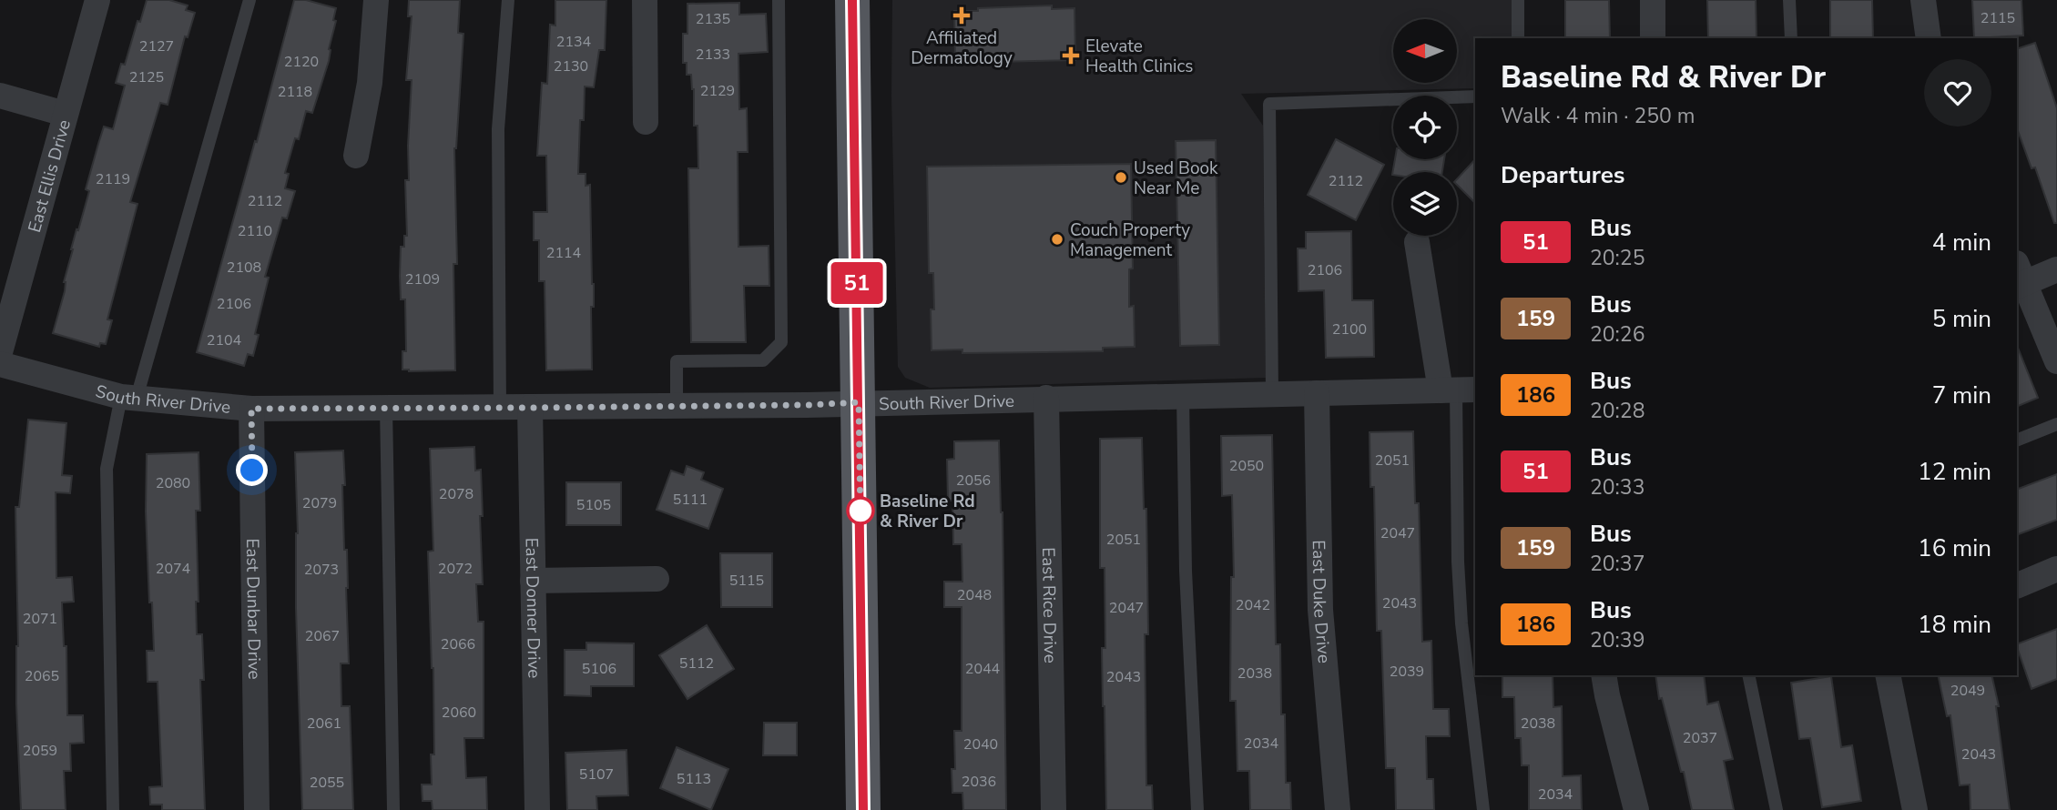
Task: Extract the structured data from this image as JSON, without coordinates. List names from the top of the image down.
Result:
{
  "streets": {
    "street": [
      "East Ellis Drive",
      "South River Drive",
      "East Duke Drive",
      "East Rice Drive",
      "East Dunbar Drive",
      "East Donner Drive"
    ]
  },
  "crossings": [
    ["South River Drive", "East Duke Drive"],
    ["South River Drive", "East Rice Drive"],
    ["South River Drive", "East Dunbar Drive"],
    ["South River Drive", "East Donner Drive"]
  ],
  "places": {
    "health": ["Affiliated Dermatology", "Elevate Health Clinics"],
    "other": ["Used Book Near Me", "Couch Property Management", "Baseline Rd & River Dr"]
  },
  "lines": ["bus line 51"],
  "house_numbers": [
    "2115",
    "2135",
    "2134",
    "2127",
    "2133",
    "2120",
    "2130",
    "2125",
    "2129",
    "2118",
    "2119",
    "2112",
    "2112",
    "2110",
    "2114",
    "2108",
    "2106",
    "2109",
    "2106",
    "2100",
    "2104",
    "2051",
    "2050",
    "2056",
    "2080",
    "2078",
    "5111",
    "2079",
    "5105",
    "2047",
    "2051",
    "2074",
    "2072",
    "2073",
    "5115",
    "2048",
    "2043",
    "2042",
    "2047",
    "2071",
    "2067",
    "2066",
    "5112",
    "5106",
    "2044",
    "2039",
    "2038",
    "2065",
    "2043",
    "2049",
    "2060",
    "2061",
    "2038",
    "2037",
    "2034",
    "2040",
    "2059",
    "2043",
    "5107",
    "5113",
    "2036",
    "2055",
    "2034"
  ],
  "north": "left",
  "page": {
    "on_map": "51",
    "heading": [
      ["Baseline Rd & River Dr", "Walk · 4 min · 250 m"],
      "Departures"
    ],
    "list": [
      {
        "mark": "51",
        "name": "Bus",
        "note": "20:25",
        "value": "4 min"
      },
      {
        "mark": "159",
        "name": "Bus",
        "note": "20:26",
        "value": "5 min"
      },
      {
        "mark": "186",
        "name": "Bus",
        "note": "20:28",
        "value": "7 min"
      },
      {
        "mark": "51",
        "name": "Bus",
        "note": "20:33",
        "value": "12 min"
      },
      {
        "mark": "159",
        "name": "Bus",
        "note": "20:37",
        "value": "16 min"
      },
      {
        "mark": "186",
        "name": "Bus",
        "note": "20:39",
        "value": "18 min"
      }
    ]
  }
}
